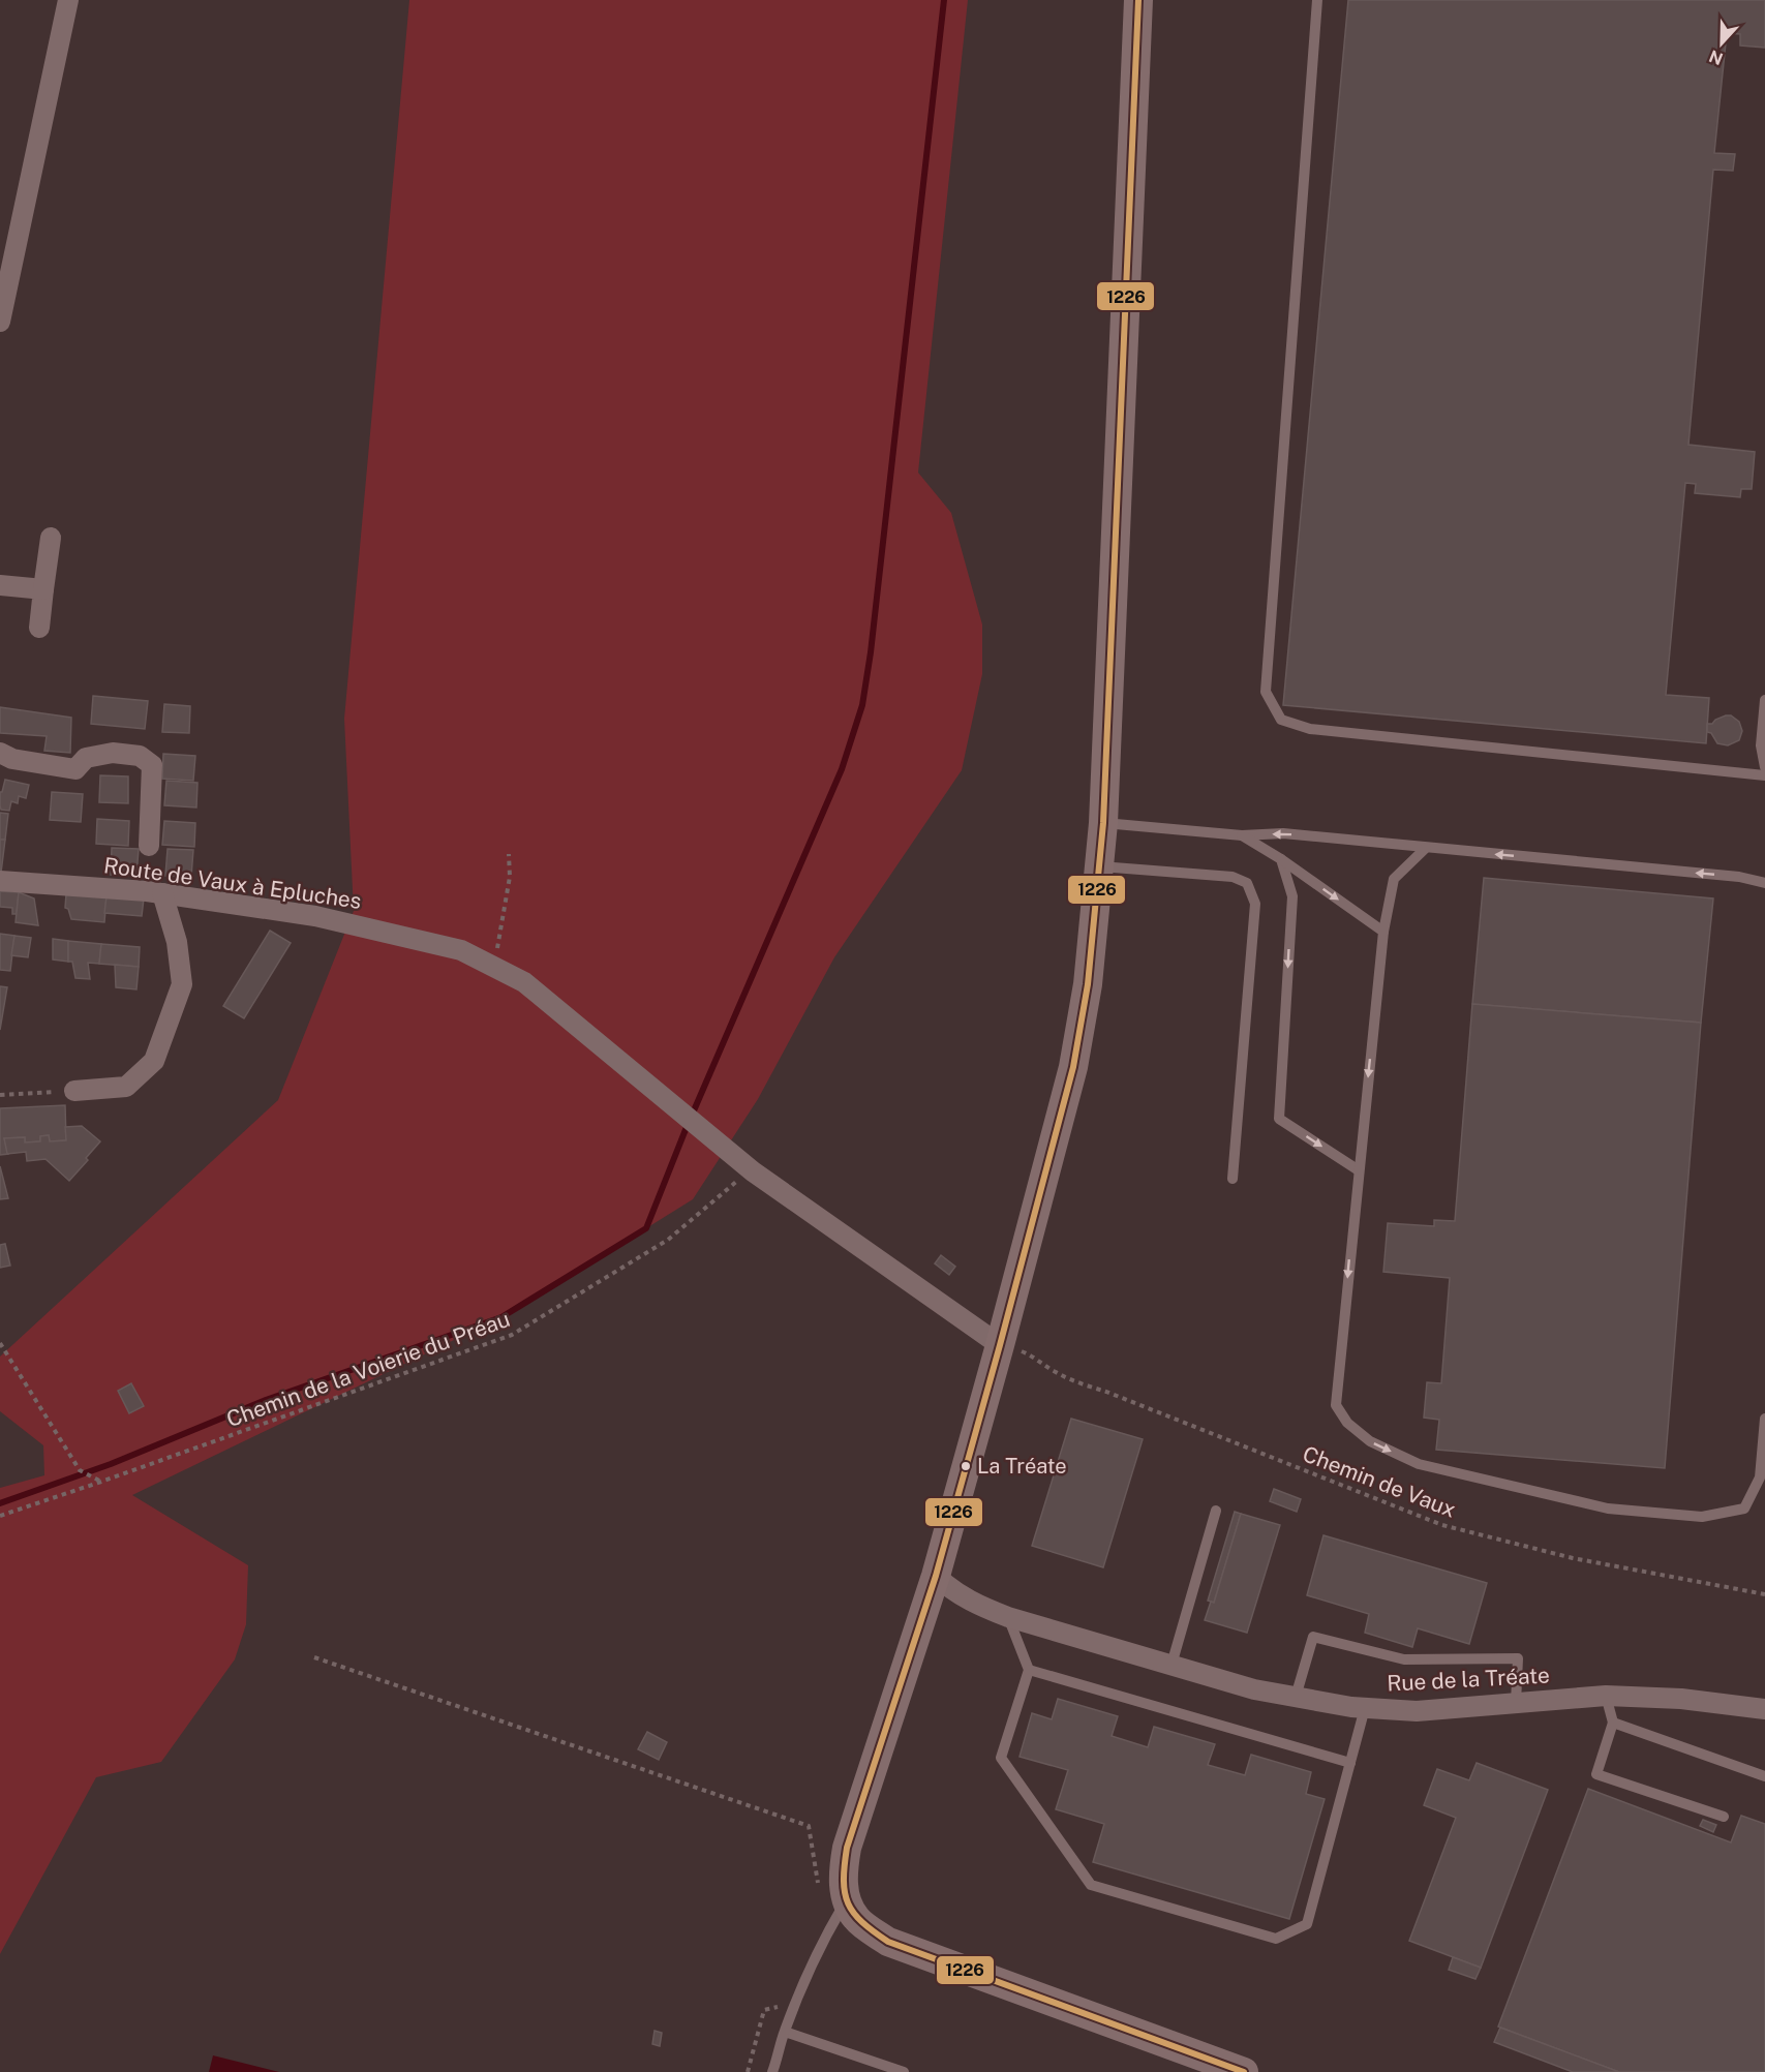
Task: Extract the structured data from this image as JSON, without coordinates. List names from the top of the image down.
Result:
{
  "streets": {
    "street": ["Route de Vaux à Epluches", "Rue de la Tréate"],
    "path": ["Chemin de la Voierie du Préau", "Chemin de Vaux"]
  },
  "crossings": [
    ["Route de Vaux à Epluches", "Chemin de la Voierie du Préau"],
    ["Route de Vaux à Epluches", "Chemin de Vaux"]
  ],
  "places": ["La Tréate"],
  "lines": ["transit line 1226"],
  "north": "bottom"
}
